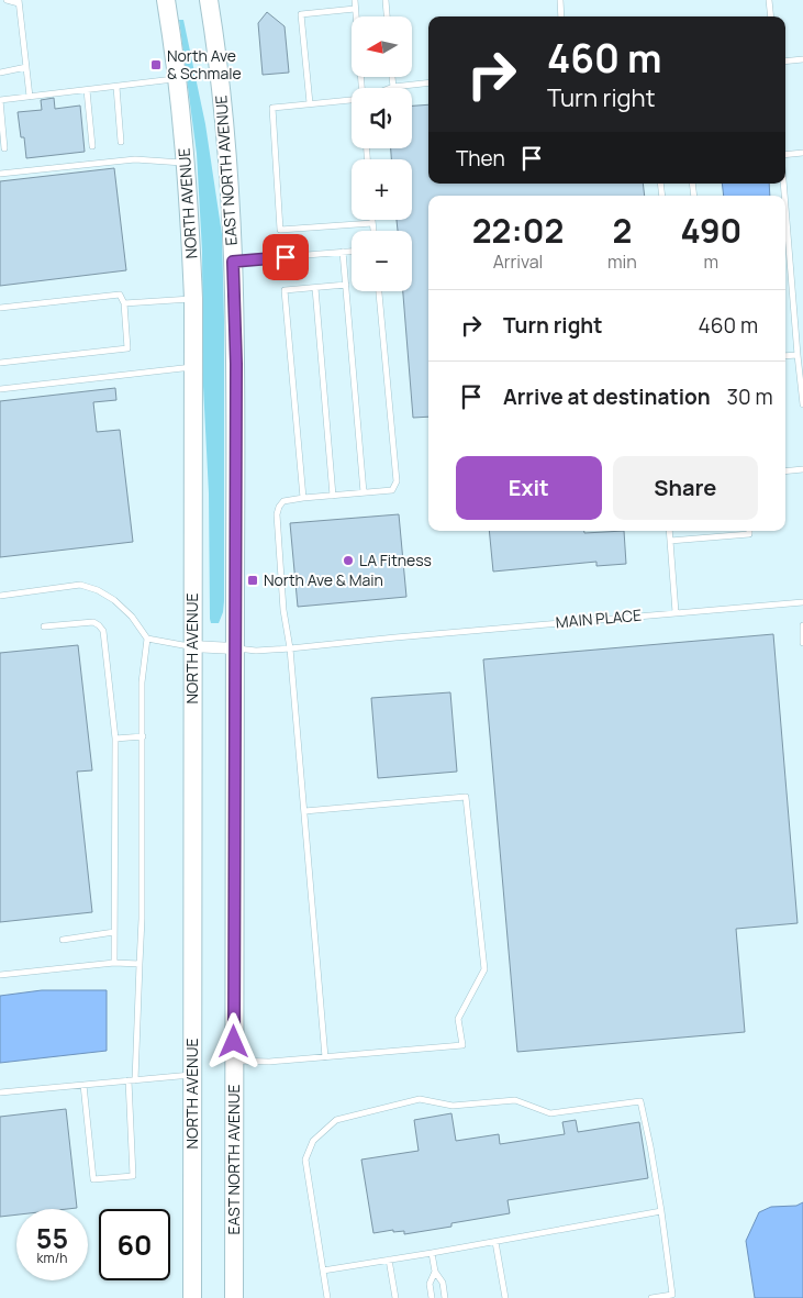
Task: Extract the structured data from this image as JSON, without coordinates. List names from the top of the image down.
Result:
{
  "streets": {
    "main road": ["EAST NORTH AVENUE", "NORTH AVENUE"],
    "lane": ["MAIN PLACE"]
  },
  "crossings": [
    ["EAST NORTH AVENUE", "MAIN PLACE"]
  ],
  "places": {
    "transit": ["North Ave & Schmale", "North Ave & Main"],
    "other": ["LA Fitness"]
  },
  "north": "left",
  "page": {
    "map_buttons": ["+", "−"],
    "turn": ["460 m", "Turn right"],
    "then": "Then",
    "eta": [
      "22:02",
      "Arrival",
      "2",
      "min",
      "490",
      "m"
    ],
    "list": [
      {
        "name": "Turn right",
        "value": "460 m"
      },
      {
        "name": "Arrive at destination",
        "value": "30 m"
      }
    ],
    "buttons": ["Exit", "Share"],
    "speed": "55 km/h",
    "limit": "60"
  }
}
